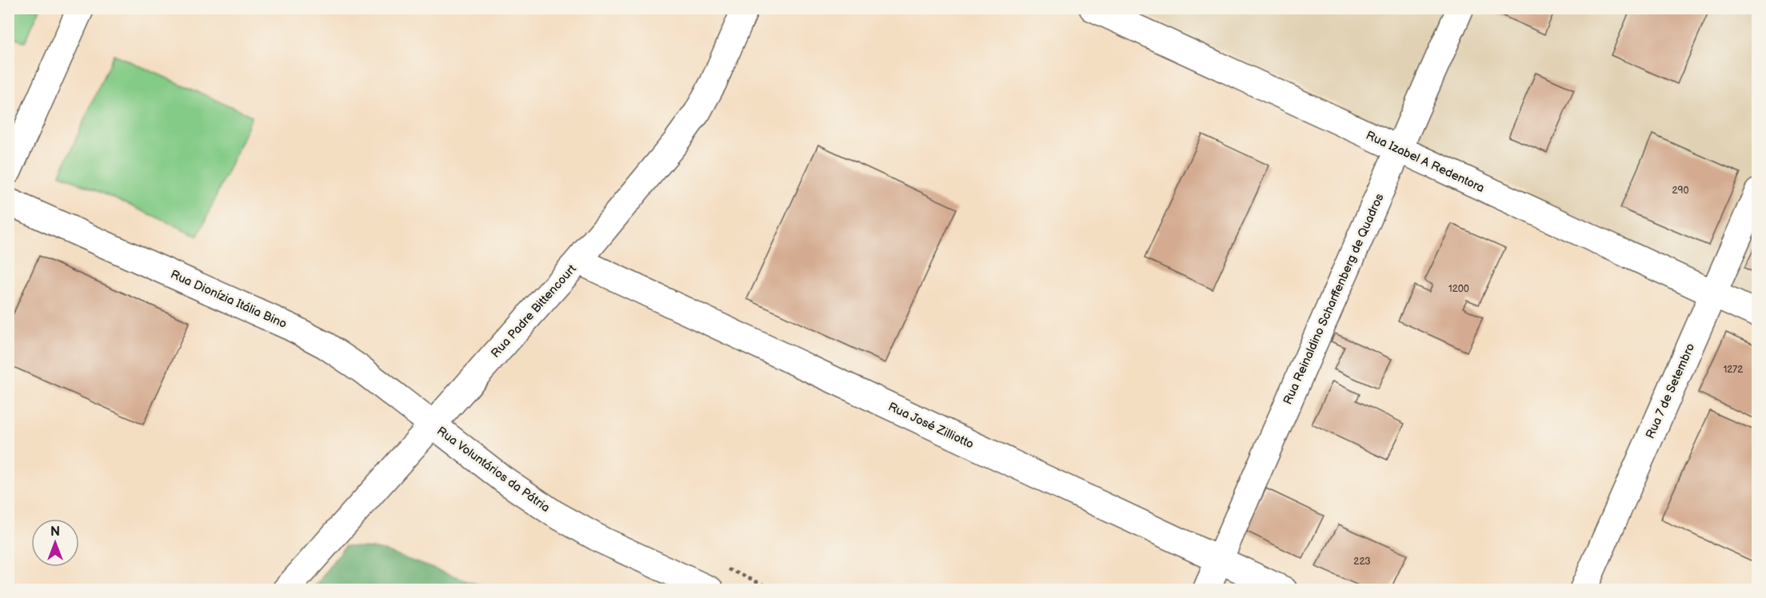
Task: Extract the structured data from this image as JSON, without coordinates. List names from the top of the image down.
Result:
{
  "streets": {
    "main road": [
      "Rua Izabel A Redentora",
      "Rua Dionízia Itália Bino",
      "Rua Reinaldino Scharffenberg de Quadros",
      "Rua Padre Bittencourt",
      "Rua 7 de Setembro",
      "Rua José Zilliotto",
      "Rua Voluntários da Pátria"
    ]
  },
  "crossings": [
    ["Rua Izabel A Redentora", "Rua Reinaldino Scharffenberg de Quadros"],
    ["Rua Izabel A Redentora", "Rua 7 de Setembro"],
    ["Rua Dionízia Itália Bino", "Rua Padre Bittencourt"],
    ["Rua Dionízia Itália Bino", "Rua Voluntários da Pátria"],
    ["Rua Reinaldino Scharffenberg de Quadros", "Rua José Zilliotto"],
    ["Rua Padre Bittencourt", "Rua José Zilliotto"],
    ["Rua Padre Bittencourt", "Rua Voluntários da Pátria"]
  ],
  "house_numbers": [
    "290",
    "1200",
    "1272",
    "223"
  ],
  "north": "top"
}
